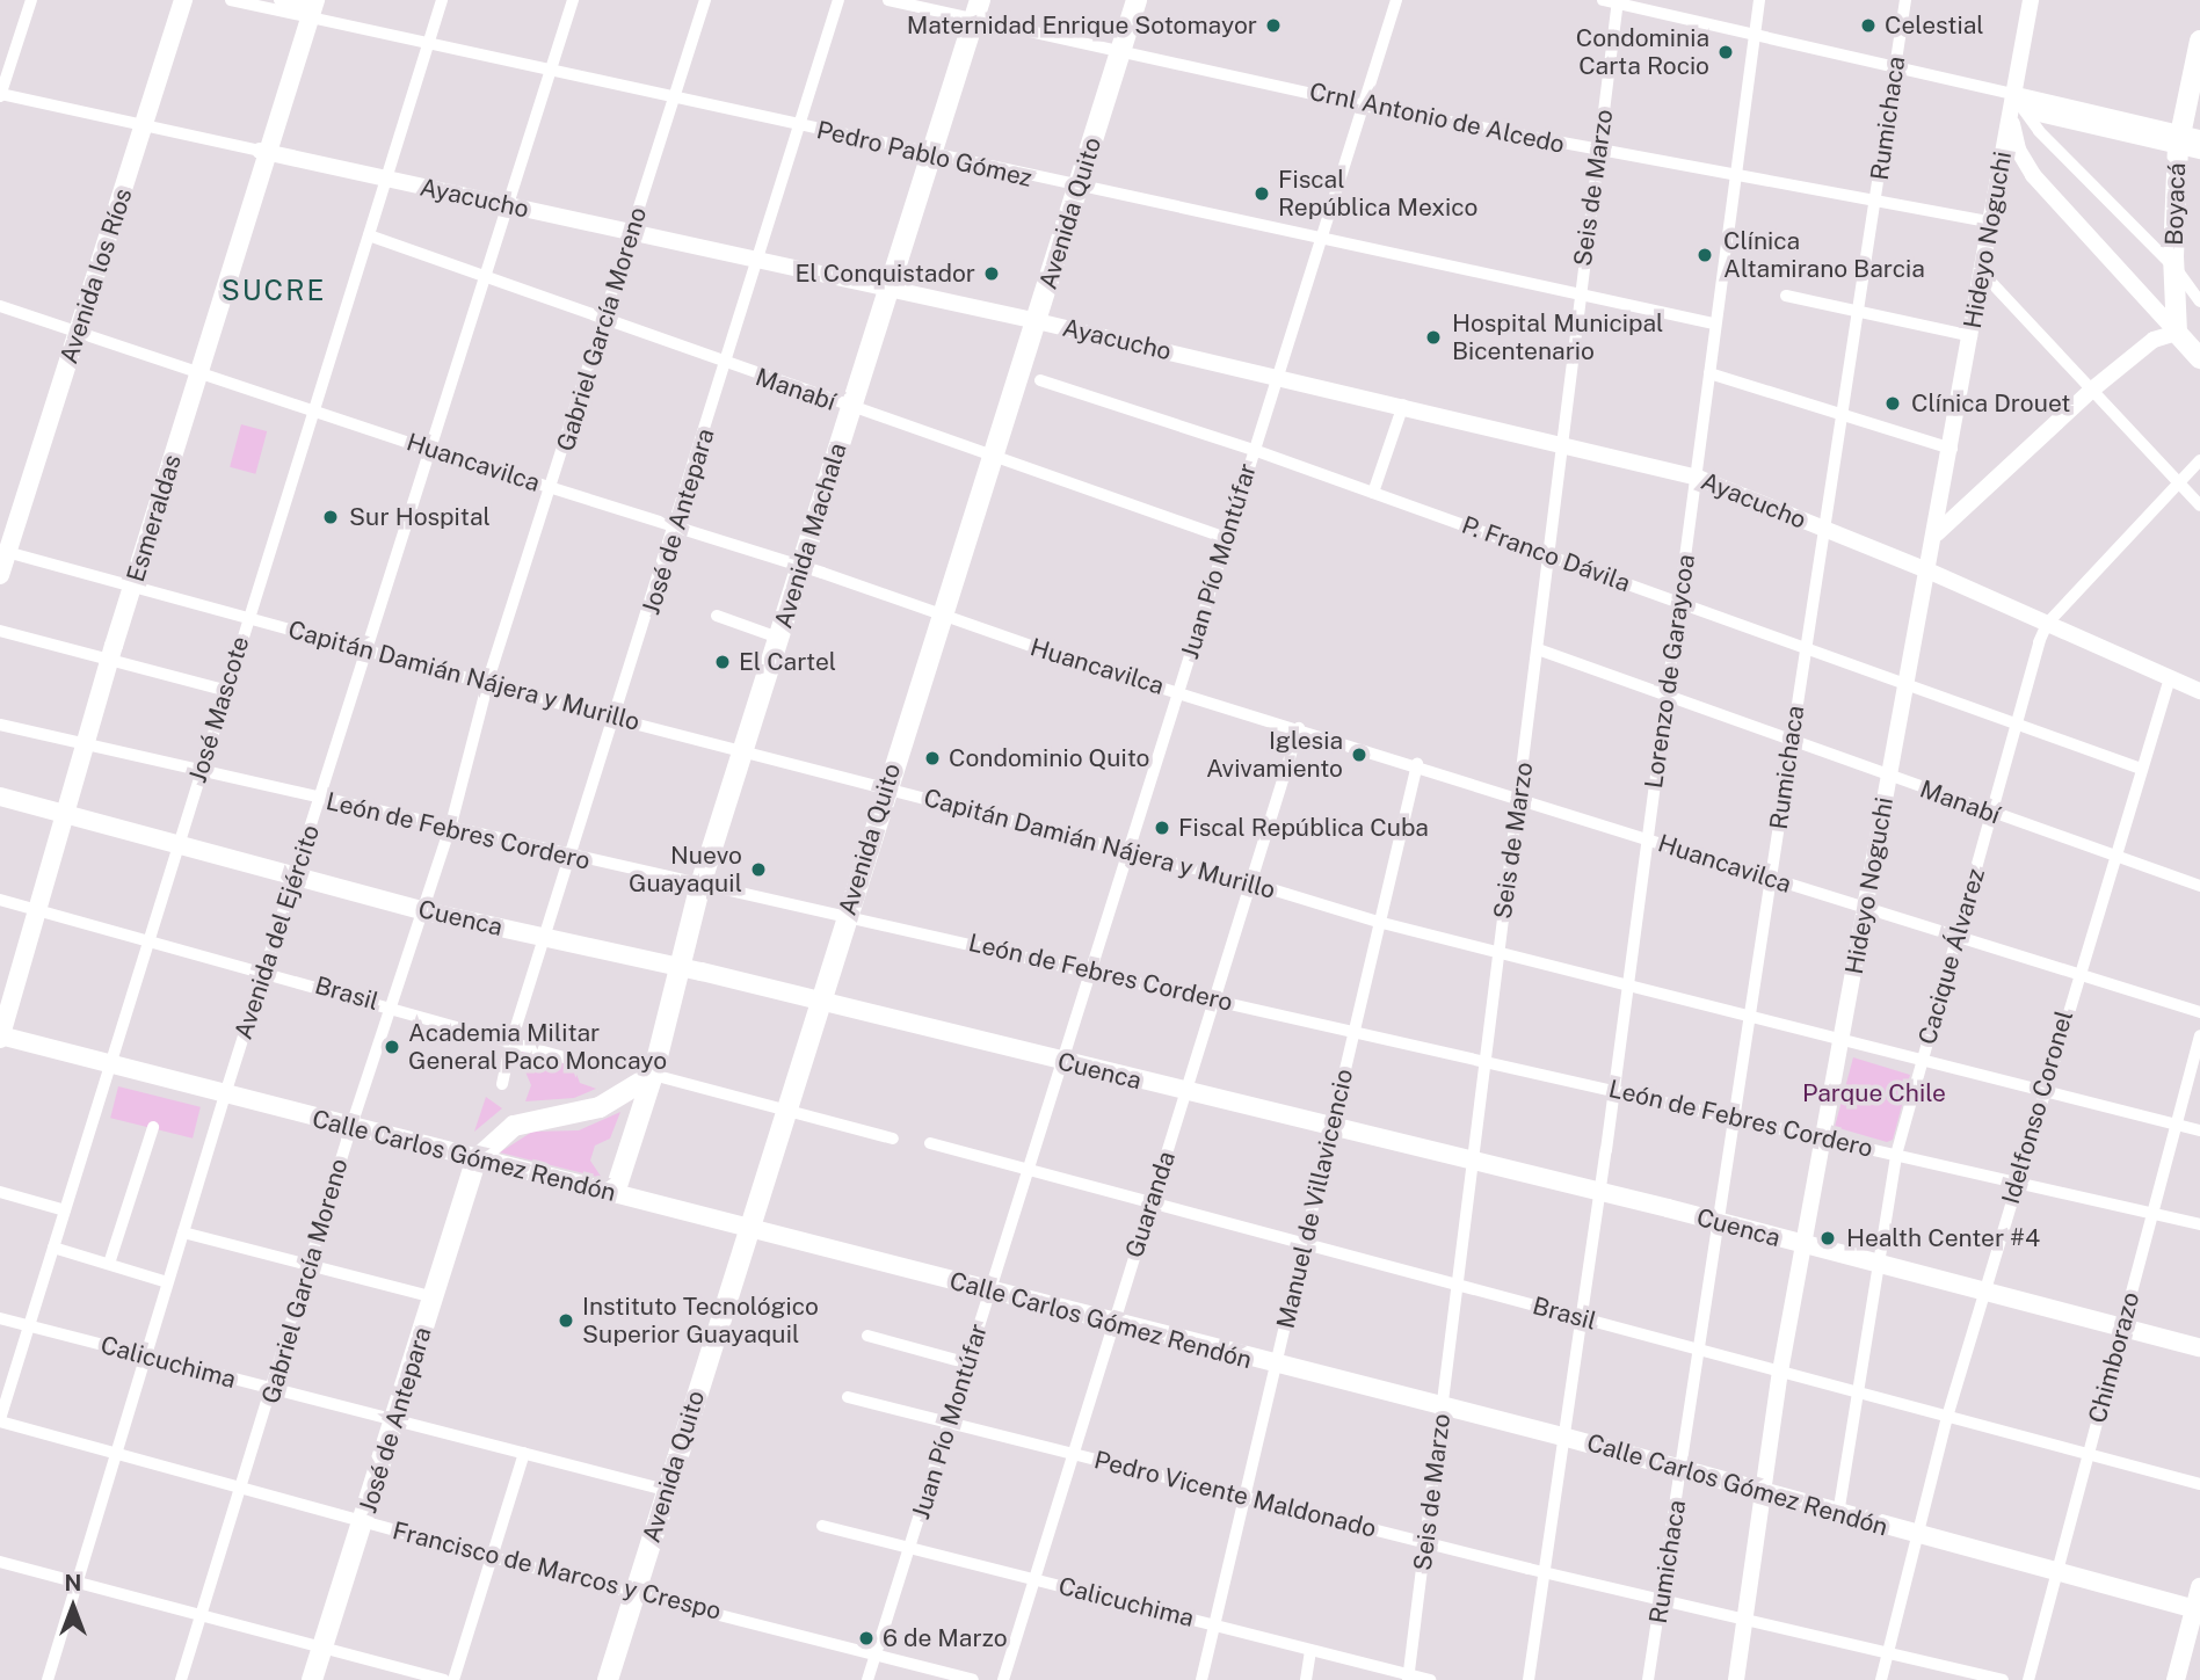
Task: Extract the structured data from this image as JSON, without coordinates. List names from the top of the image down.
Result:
{
  "streets": {
    "main road": [
      "Boyacá",
      "Avenida Quito",
      "Avenida los Ríos",
      "Esmeraldas",
      "José de Antepara",
      "Avenida Machala",
      "Cuenca",
      "Calle Carlos Gómez Rendón"
    ],
    "street": [
      "Crnl Antonio de Alcedo",
      "Rumichaca",
      "Pedro Pablo Gómez",
      "Seis de Marzo",
      "Ayacucho",
      "Hideyo Noguchi",
      "Gabriel García Moreno",
      "Manabí",
      "Huancavilca",
      "P. Franco Dávila",
      "Juan Pío Montúfar",
      "Lorenzo de Garaycoa",
      "Capitán Damián Nájera y Murillo",
      "José Mascote",
      "León de Febres Cordero",
      "Avenida del Ejército",
      "Cacique Álvarez",
      "Brasil",
      "Idelfonso Coronel",
      "Manuel de Villavicencio",
      "Guaranda",
      "Chimborazo",
      "Calicuchima",
      "Pedro Vicente Maldonado",
      "Francisco de Marcos y Crespo"
    ]
  },
  "crossings": [
    ["Crnl Antonio de Alcedo", "Rumichaca"],
    ["Crnl Antonio de Alcedo", "Seis de Marzo"],
    ["Crnl Antonio de Alcedo", "Avenida Quito"],
    ["Crnl Antonio de Alcedo", "Hideyo Noguchi"],
    ["Crnl Antonio de Alcedo", "Avenida Machala"],
    ["Crnl Antonio de Alcedo", "Juan Pío Montúfar"],
    ["Crnl Antonio de Alcedo", "Lorenzo de Garaycoa"],
    ["Rumichaca", "Ayacucho"],
    ["Rumichaca", "Manabí"],
    ["Rumichaca", "Huancavilca"],
    ["Rumichaca", "P. Franco Dávila"],
    ["Rumichaca", "Capitán Damián Nájera y Murillo"],
    ["Rumichaca", "León de Febres Cordero"],
    ["Rumichaca", "Cuenca"],
    ["Rumichaca", "Brasil"],
    ["Rumichaca", "Calle Carlos Gómez Rendón"],
    ["Rumichaca", "Pedro Vicente Maldonado"],
    ["Pedro Pablo Gómez", "Seis de Marzo"],
    ["Pedro Pablo Gómez", "Avenida Quito"],
    ["Pedro Pablo Gómez", "Gabriel García Moreno"],
    ["Pedro Pablo Gómez", "Esmeraldas"],
    ["Pedro Pablo Gómez", "José de Antepara"],
    ["Pedro Pablo Gómez", "Avenida Machala"],
    ["Pedro Pablo Gómez", "Juan Pío Montúfar"],
    ["Pedro Pablo Gómez", "Lorenzo de Garaycoa"],
    ["Pedro Pablo Gómez", "José Mascote"],
    ["Pedro Pablo Gómez", "Avenida del Ejército"],
    ["Seis de Marzo", "Ayacucho"],
    ["Seis de Marzo", "Manabí"],
    ["Seis de Marzo", "Huancavilca"],
    ["Seis de Marzo", "P. Franco Dávila"],
    ["Seis de Marzo", "Capitán Damián Nájera y Murillo"],
    ["Seis de Marzo", "León de Febres Cordero"],
    ["Seis de Marzo", "Cuenca"],
    ["Seis de Marzo", "Brasil"],
    ["Seis de Marzo", "Calle Carlos Gómez Rendón"],
    ["Seis de Marzo", "Calicuchima"],
    ["Seis de Marzo", "Pedro Vicente Maldonado"],
    ["Ayacucho", "Avenida Quito"],
    ["Ayacucho", "Hideyo Noguchi"],
    ["Ayacucho", "Avenida los Ríos"],
    ["Ayacucho", "Gabriel García Moreno"],
    ["Ayacucho", "Esmeraldas"],
    ["Ayacucho", "José de Antepara"],
    ["Ayacucho", "Avenida Machala"],
    ["Ayacucho", "Juan Pío Montúfar"],
    ["Ayacucho", "Lorenzo de Garaycoa"],
    ["Ayacucho", "José Mascote"],
    ["Ayacucho", "Avenida del Ejército"],
    ["Ayacucho", "Cacique Álvarez"],
    ["Ayacucho", "Idelfonso Coronel"],
    ["Avenida Quito", "Manabí"],
    ["Avenida Quito", "Huancavilca"],
    ["Avenida Quito", "Capitán Damián Nájera y Murillo"],
    ["Avenida Quito", "León de Febres Cordero"],
    ["Avenida Quito", "Cuenca"],
    ["Avenida Quito", "Calle Carlos Gómez Rendón"],
    ["Avenida Quito", "Calicuchima"],
    ["Avenida Quito", "Francisco de Marcos y Crespo"],
    ["Hideyo Noguchi", "Manabí"],
    ["Hideyo Noguchi", "Huancavilca"],
    ["Hideyo Noguchi", "P. Franco Dávila"],
    ["Hideyo Noguchi", "Capitán Damián Nájera y Murillo"],
    ["Hideyo Noguchi", "León de Febres Cordero"],
    ["Hideyo Noguchi", "Cuenca"],
    ["Hideyo Noguchi", "Brasil"],
    ["Hideyo Noguchi", "Calle Carlos Gómez Rendón"],
    ["Hideyo Noguchi", "Pedro Vicente Maldonado"],
    ["Avenida los Ríos", "Huancavilca"],
    ["Avenida los Ríos", "Capitán Damián Nájera y Murillo"],
    ["Gabriel García Moreno", "Manabí"],
    ["Gabriel García Moreno", "Huancavilca"],
    ["Gabriel García Moreno", "Capitán Damián Nájera y Murillo"],
    ["Gabriel García Moreno", "León de Febres Cordero"],
    ["Gabriel García Moreno", "Cuenca"],
    ["Gabriel García Moreno", "Brasil"],
    ["Gabriel García Moreno", "Calle Carlos Gómez Rendón"],
    ["Gabriel García Moreno", "Calicuchima"],
    ["Gabriel García Moreno", "Francisco de Marcos y Crespo"],
    ["Manabí", "José de Antepara"],
    ["Manabí", "Avenida Machala"],
    ["Manabí", "Juan Pío Montúfar"],
    ["Manabí", "Lorenzo de Garaycoa"],
    ["Manabí", "José Mascote"],
    ["Manabí", "Avenida del Ejército"],
    ["Manabí", "Cacique Álvarez"],
    ["Manabí", "Idelfonso Coronel"],
    ["Huancavilca", "Esmeraldas"],
    ["Huancavilca", "José de Antepara"],
    ["Huancavilca", "Avenida Machala"],
    ["Huancavilca", "Juan Pío Montúfar"],
    ["Huancavilca", "Lorenzo de Garaycoa"],
    ["Huancavilca", "José Mascote"],
    ["Huancavilca", "Avenida del Ejército"],
    ["Huancavilca", "Cacique Álvarez"],
    ["Huancavilca", "Idelfonso Coronel"],
    ["Huancavilca", "Manuel de Villavicencio"],
    ["Huancavilca", "Guaranda"],
    ["Esmeraldas", "Capitán Damián Nájera y Murillo"],
    ["Esmeraldas", "León de Febres Cordero"],
    ["Esmeraldas", "Cuenca"],
    ["Esmeraldas", "Brasil"],
    ["Esmeraldas", "Calle Carlos Gómez Rendón"],
    ["José de Antepara", "Capitán Damián Nájera y Murillo"],
    ["José de Antepara", "León de Febres Cordero"],
    ["José de Antepara", "Cuenca"],
    ["José de Antepara", "Brasil"],
    ["José de Antepara", "Calle Carlos Gómez Rendón"],
    ["José de Antepara", "Calicuchima"],
    ["José de Antepara", "Francisco de Marcos y Crespo"],
    ["Avenida Machala", "Capitán Damián Nájera y Murillo"],
    ["Avenida Machala", "León de Febres Cordero"],
    ["Avenida Machala", "Cuenca"],
    ["Avenida Machala", "Calle Carlos Gómez Rendón"],
    ["P. Franco Dávila", "Juan Pío Montúfar"],
    ["P. Franco Dávila", "Lorenzo de Garaycoa"],
    ["P. Franco Dávila", "Cacique Álvarez"],
    ["P. Franco Dávila", "Idelfonso Coronel"],
    ["Juan Pío Montúfar", "Capitán Damián Nájera y Murillo"],
    ["Juan Pío Montúfar", "León de Febres Cordero"],
    ["Juan Pío Montúfar", "Cuenca"],
    ["Juan Pío Montúfar", "Brasil"],
    ["Juan Pío Montúfar", "Calle Carlos Gómez Rendón"],
    ["Juan Pío Montúfar", "Calicuchima"],
    ["Juan Pío Montúfar", "Pedro Vicente Maldonado"],
    ["Juan Pío Montúfar", "Francisco de Marcos y Crespo"],
    ["Lorenzo de Garaycoa", "Capitán Damián Nájera y Murillo"],
    ["Lorenzo de Garaycoa", "León de Febres Cordero"],
    ["Lorenzo de Garaycoa", "Cuenca"],
    ["Lorenzo de Garaycoa", "Brasil"],
    ["Lorenzo de Garaycoa", "Calle Carlos Gómez Rendón"],
    ["Lorenzo de Garaycoa", "Pedro Vicente Maldonado"],
    ["Capitán Damián Nájera y Murillo", "José Mascote"],
    ["Capitán Damián Nájera y Murillo", "Avenida del Ejército"],
    ["Capitán Damián Nájera y Murillo", "Cacique Álvarez"],
    ["Capitán Damián Nájera y Murillo", "Idelfonso Coronel"],
    ["Capitán Damián Nájera y Murillo", "Manuel de Villavicencio"],
    ["Capitán Damián Nájera y Murillo", "Guaranda"],
    ["Capitán Damián Nájera y Murillo", "Chimborazo"],
    ["José Mascote", "León de Febres Cordero"],
    ["José Mascote", "Cuenca"],
    ["José Mascote", "Brasil"],
    ["José Mascote", "Calle Carlos Gómez Rendón"],
    ["José Mascote", "Calicuchima"],
    ["José Mascote", "Francisco de Marcos y Crespo"],
    ["León de Febres Cordero", "Avenida del Ejército"],
    ["León de Febres Cordero", "Cacique Álvarez"],
    ["León de Febres Cordero", "Idelfonso Coronel"],
    ["León de Febres Cordero", "Manuel de Villavicencio"],
    ["León de Febres Cordero", "Guaranda"],
    ["León de Febres Cordero", "Chimborazo"],
    ["Cuenca", "Avenida del Ejército"],
    ["Cuenca", "Cacique Álvarez"],
    ["Cuenca", "Idelfonso Coronel"],
    ["Cuenca", "Manuel de Villavicencio"],
    ["Cuenca", "Guaranda"],
    ["Cuenca", "Chimborazo"],
    ["Avenida del Ejército", "Brasil"],
    ["Avenida del Ejército", "Calle Carlos Gómez Rendón"],
    ["Avenida del Ejército", "Calicuchima"],
    ["Avenida del Ejército", "Francisco de Marcos y Crespo"],
    ["Cacique Álvarez", "Brasil"],
    ["Cacique Álvarez", "Calle Carlos Gómez Rendón"],
    ["Brasil", "Idelfonso Coronel"],
    ["Brasil", "Manuel de Villavicencio"],
    ["Brasil", "Guaranda"],
    ["Brasil", "Chimborazo"],
    ["Idelfonso Coronel", "Calle Carlos Gómez Rendón"],
    ["Idelfonso Coronel", "Pedro Vicente Maldonado"],
    ["Calle Carlos Gómez Rendón", "Manuel de Villavicencio"],
    ["Calle Carlos Gómez Rendón", "Guaranda"],
    ["Calle Carlos Gómez Rendón", "Chimborazo"],
    ["Manuel de Villavicencio", "Calicuchima"],
    ["Manuel de Villavicencio", "Pedro Vicente Maldonado"],
    ["Guaranda", "Calicuchima"],
    ["Guaranda", "Pedro Vicente Maldonado"]
  ],
  "districts": ["SUCRE"],
  "parks": ["Parque Chile"],
  "places": [
    "Maternidad Enrique Sotomayor",
    "Celestial",
    "Condominia Carta Rocio",
    "Fiscal República Mexico",
    "Clínica Altamirano Barcia",
    "El Conquistador",
    "Hospital Municipal Bicentenario",
    "Clínica Drouet",
    "Sur Hospital",
    "El Cartel",
    "Iglesia Avivamiento",
    "Condominio Quito",
    "Fiscal República Cuba",
    "Nuevo Guayaquil",
    "Academia Militar General Paco Moncayo",
    "Health Center #4",
    "Instituto Tecnológico Superior Guayaquil",
    "6 de Marzo"
  ],
  "north": "top"
}
